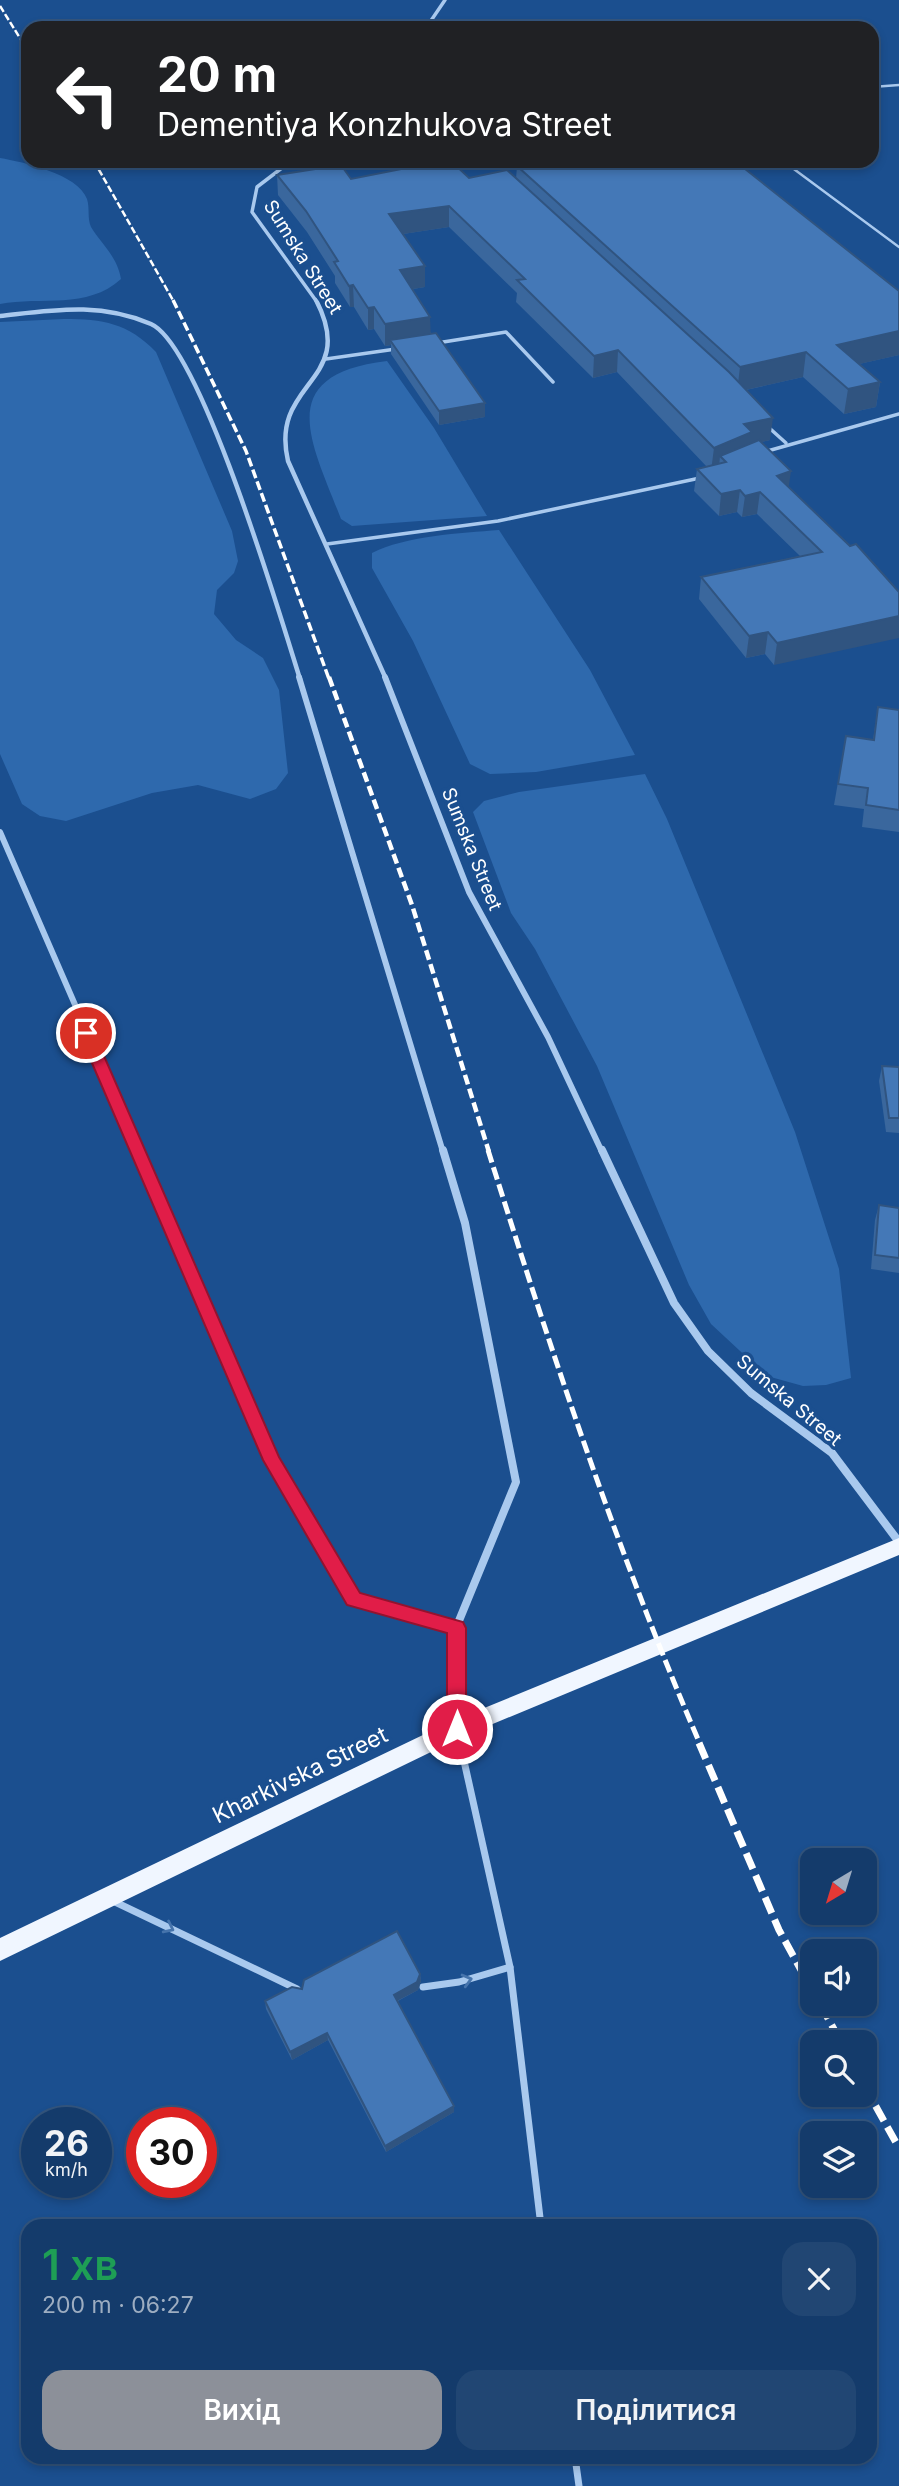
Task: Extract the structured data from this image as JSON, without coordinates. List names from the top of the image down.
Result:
{
  "streets": {
    "main road": ["Kharkivska Street"],
    "street": ["Sumska Street"]
  },
  "crossings": [
    ["Sumska Street", "Kharkivska Street"]
  ],
  "north": "bottom left",
  "page": {
    "turn": ["20 m", "Dementiya Konzhukova Street"],
    "speed": "26 km/h",
    "limit": "30",
    "heading": ["1 хв", "200 m · 06:27"],
    "buttons": ["Вихід", "Поділитися"]
  }
}
